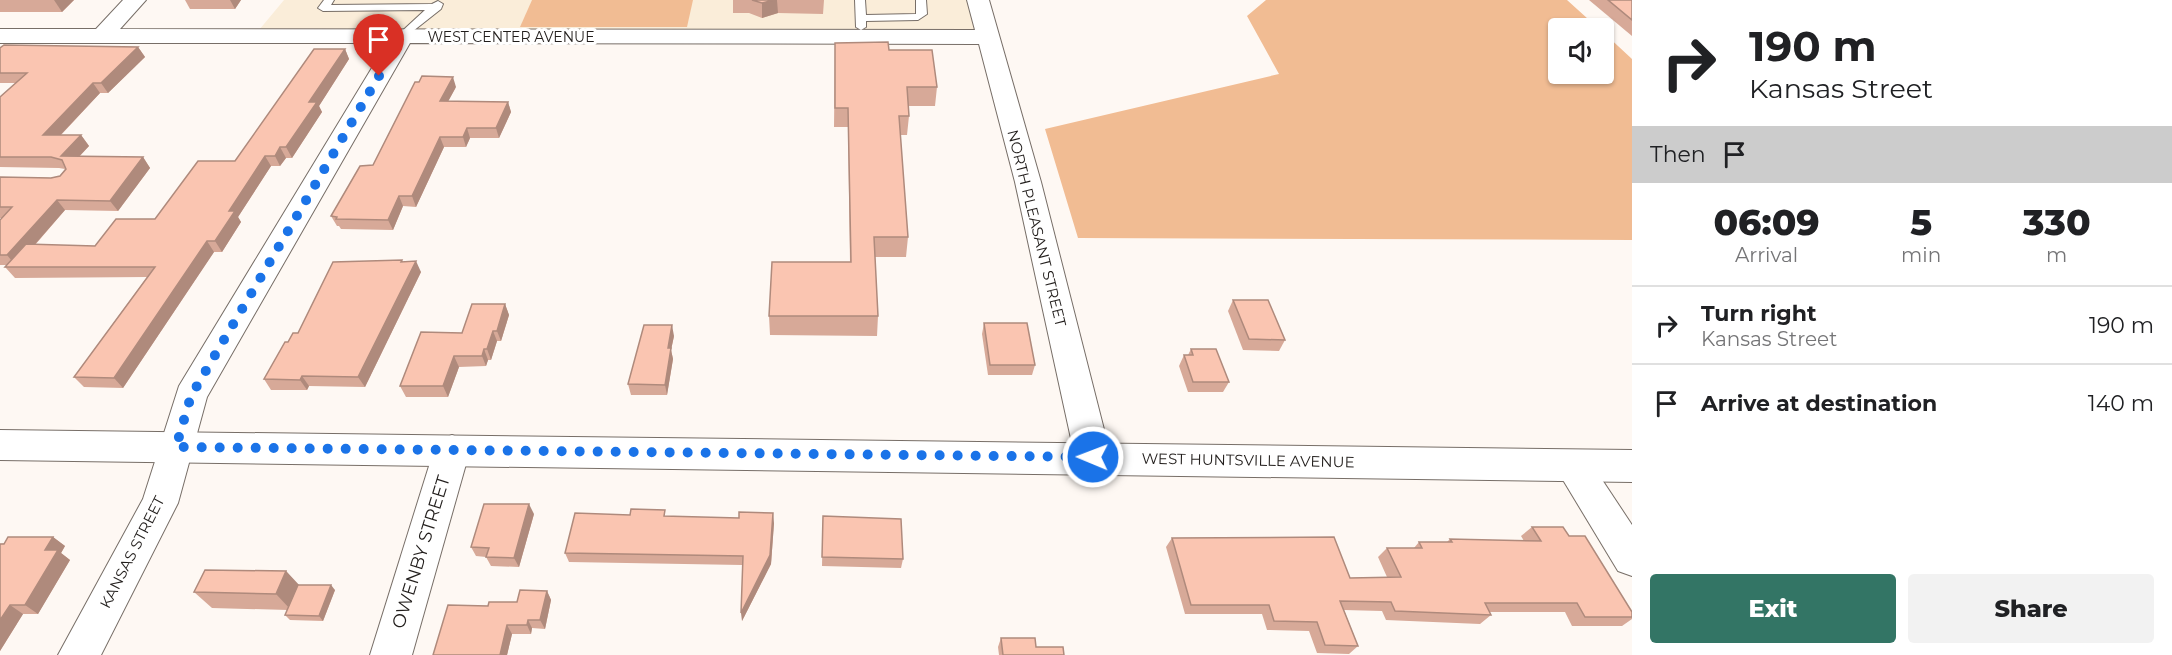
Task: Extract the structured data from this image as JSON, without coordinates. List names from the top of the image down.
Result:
{
  "streets": {
    "main road": ["WEST HUNTSVILLE AVENUE"],
    "street": [
      "WEST CENTER AVENUE",
      "NORTH PLEASANT STREET",
      "KANSAS STREET",
      "OWENBY STREET"
    ]
  },
  "crossings": [
    ["WEST CENTER AVENUE", "NORTH PLEASANT STREET"],
    ["WEST CENTER AVENUE", "KANSAS STREET"],
    ["NORTH PLEASANT STREET", "WEST HUNTSVILLE AVENUE"],
    ["WEST HUNTSVILLE AVENUE", "KANSAS STREET"],
    ["WEST HUNTSVILLE AVENUE", "OWENBY STREET"]
  ],
  "page": {
    "turn": ["190 m", "Kansas Street"],
    "then": "Then",
    "eta": [
      "06:09",
      "Arrival",
      "5",
      "min",
      "330",
      "m"
    ],
    "list": [
      {
        "name": "Turn right",
        "note": "Kansas Street",
        "value": "190 m"
      },
      {
        "name": "Arrive at destination",
        "value": "140 m"
      }
    ],
    "buttons": ["Exit", "Share"]
  }
}
